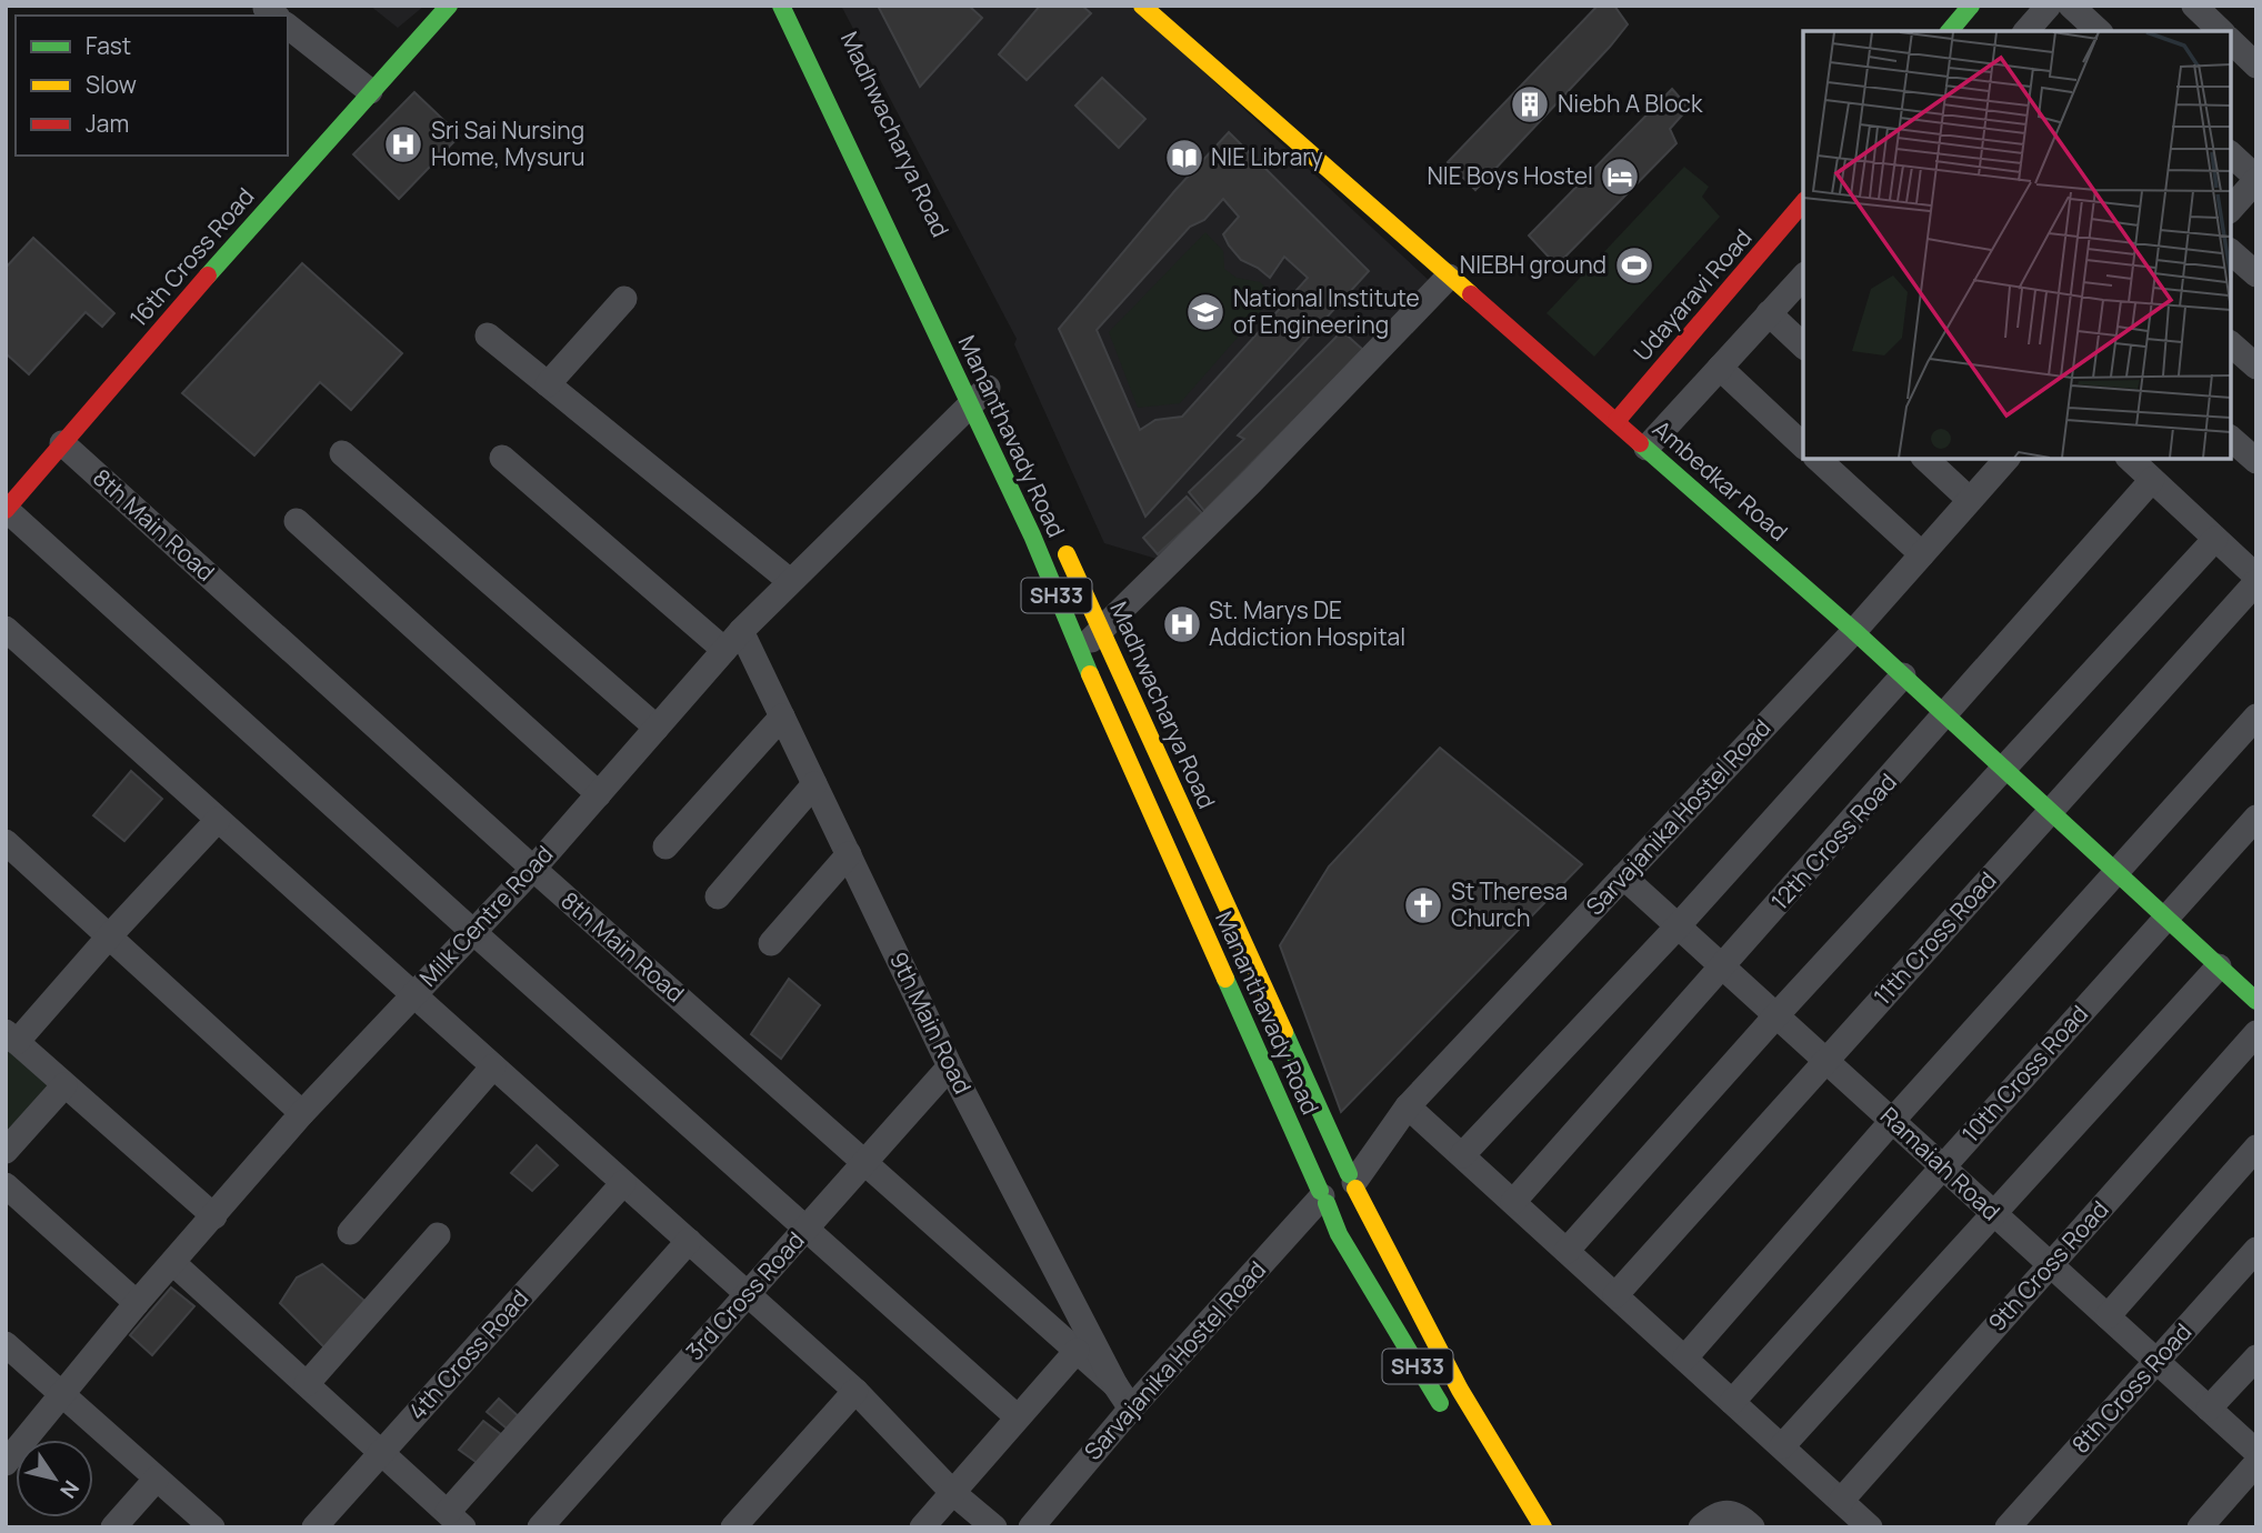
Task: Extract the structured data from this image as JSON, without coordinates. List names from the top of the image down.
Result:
{
  "streets": {
    "main road": [
      "Madhwacharya Road",
      "16th Cross Road",
      "Udayaravi Road",
      "Mananthavady Road",
      "Ambedkar Road",
      "SH33"
    ],
    "street": [
      "8th Main Road",
      "Sarvajanika Hostel Road",
      "12th Cross Road",
      "Milk Centre Road",
      "11th Cross Road",
      "9th Main Road",
      "10th Cross Road",
      "Ramaiah Road",
      "9th Cross Road",
      "3rd Cross Road",
      "4th Cross Road",
      "8th Cross Road"
    ]
  },
  "crossings": [
    ["Madhwacharya Road", "Mananthavady Road"],
    ["Madhwacharya Road", "Sarvajanika Hostel Road"],
    ["16th Cross Road", "8th Main Road"],
    ["Udayaravi Road", "Ambedkar Road"],
    ["Mananthavady Road", "Sarvajanika Hostel Road"],
    ["Mananthavady Road", "Milk Centre Road"],
    ["Ambedkar Road", "Sarvajanika Hostel Road"],
    ["Ambedkar Road", "12th Cross Road"],
    ["Ambedkar Road", "11th Cross Road"],
    ["Ambedkar Road", "10th Cross Road"],
    ["8th Main Road", "Milk Centre Road"],
    ["8th Main Road", "9th Main Road"],
    ["8th Main Road", "3rd Cross Road"],
    ["Sarvajanika Hostel Road", "9th Main Road"],
    ["Sarvajanika Hostel Road", "Ramaiah Road"],
    ["12th Cross Road", "Ramaiah Road"],
    ["Milk Centre Road", "9th Main Road"],
    ["11th Cross Road", "Ramaiah Road"],
    ["9th Main Road", "3rd Cross Road"],
    ["10th Cross Road", "Ramaiah Road"],
    ["Ramaiah Road", "9th Cross Road"],
    ["Ramaiah Road", "8th Cross Road"]
  ],
  "places": {
    "building": ["Niebh A Block"],
    "hospital": ["Sri Sai Nursing Home, Mysuru", "St. Marys DE Addiction Hospital"],
    "library": ["NIE Library"],
    "hotel": ["NIE Boys Hostel"],
    "sports": ["NIEBH ground"],
    "school or university": ["National Institute of Engineering"],
    "church": ["St Theresa Church"]
  },
  "legend": ["Fast", "Slow", "Jam"],
  "north": "bottom right"
}
